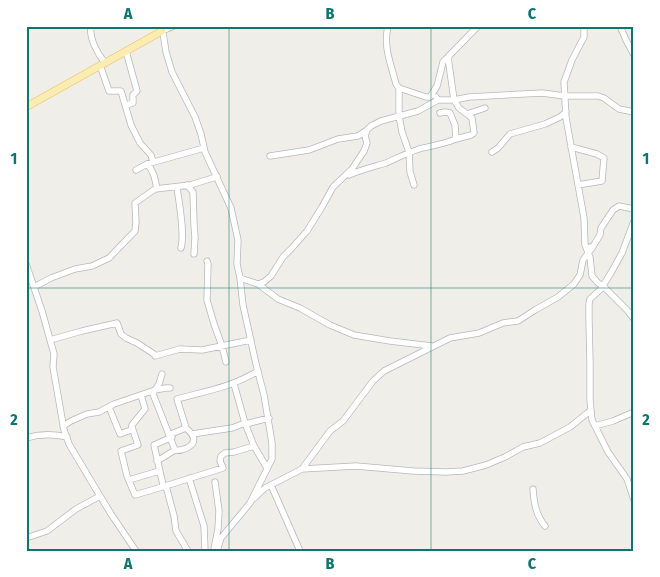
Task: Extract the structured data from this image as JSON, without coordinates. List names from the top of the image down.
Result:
{
  "grid": {
    "columns": ["A", "B", "C"],
    "rows": ["1", "2"]
  }
}
